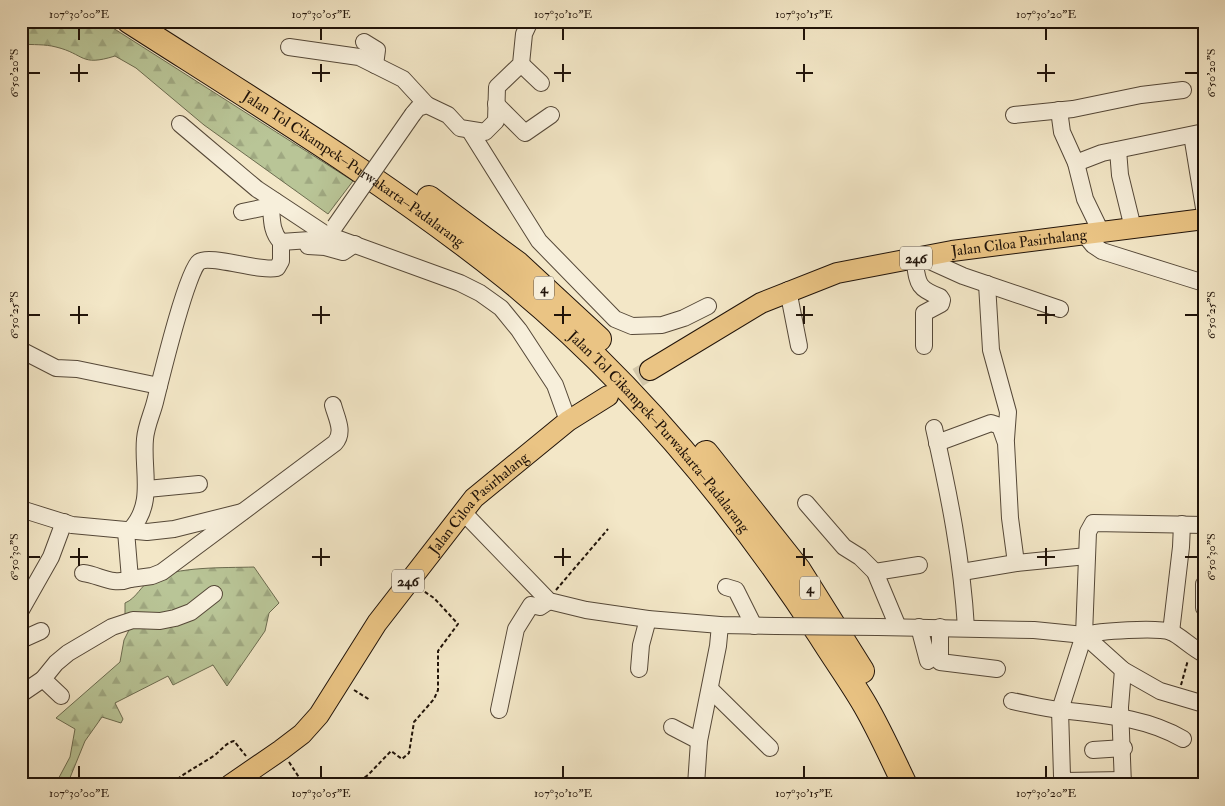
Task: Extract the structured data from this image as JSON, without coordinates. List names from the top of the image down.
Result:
{
  "streets": {
    "highway": ["Jalan Tol Cikampek–Purwakarta–Padalarang", "4"],
    "main road": ["Jalan Ciloa Pasirhalang", "246"]
  },
  "coordinates": [
    "107°30'00\"E",
    "107°30'05\"E",
    "107°30'10\"E",
    "107°30'15\"E",
    "107°30'20\"E",
    "6°50'20\"S",
    "6°50'25\"S",
    "6°50'30\"S"
  ]
}
